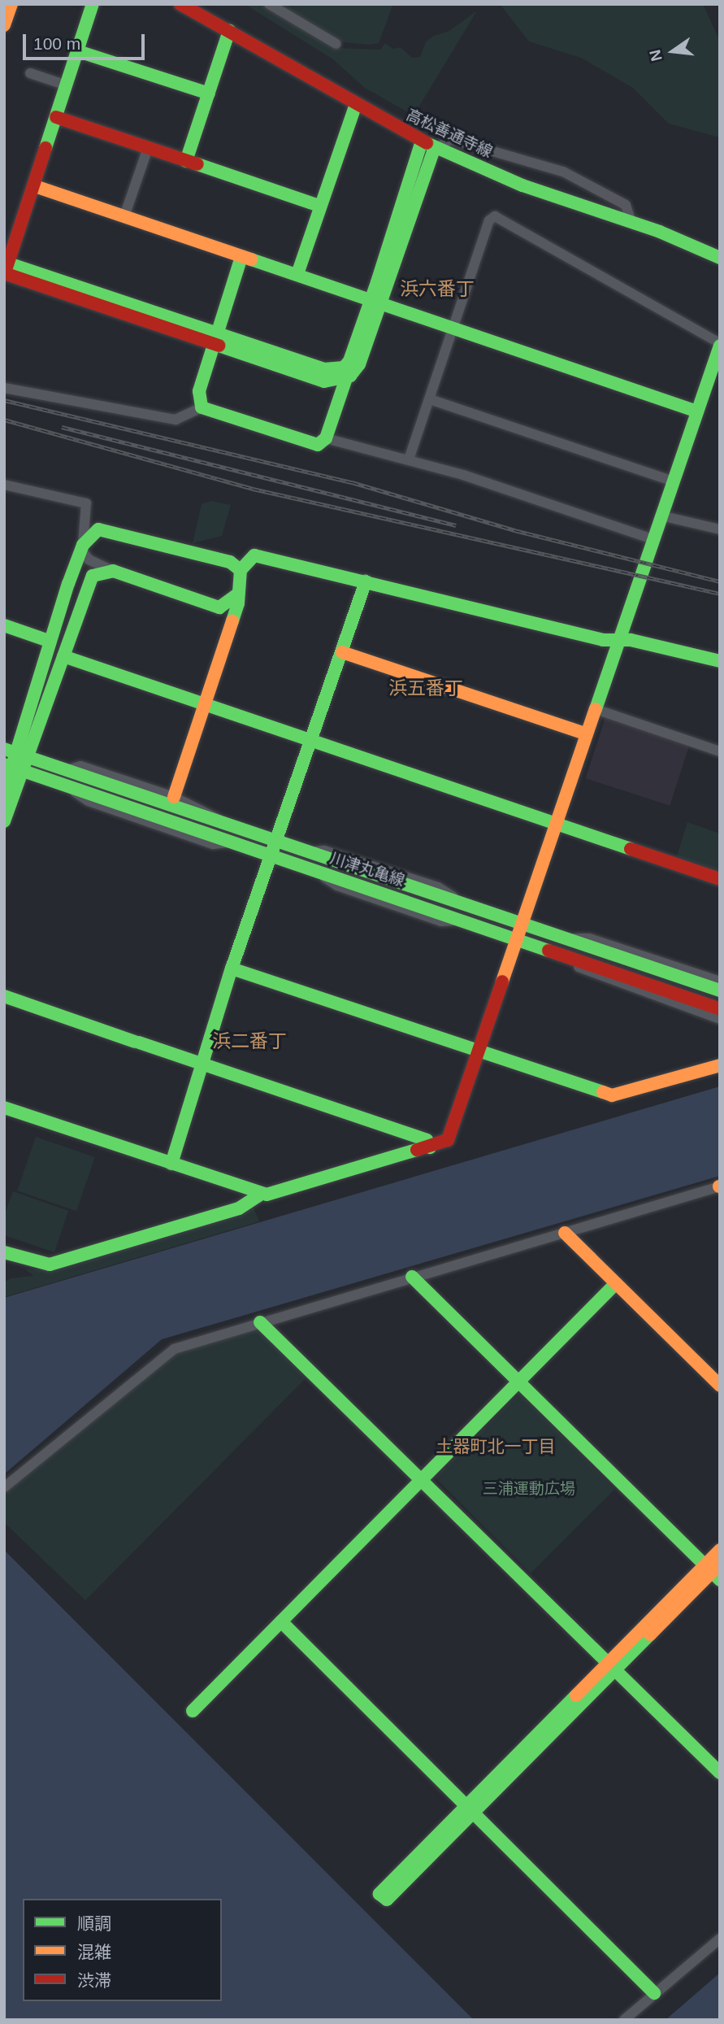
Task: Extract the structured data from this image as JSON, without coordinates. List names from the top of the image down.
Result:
{
  "streets": {
    "street": ["高松善通寺線", "川津丸亀線"]
  },
  "districts": [
    "浜六番丁",
    "浜五番丁",
    "浜二番丁",
    "土器町北一丁目"
  ],
  "parks": ["三浦運動広場"],
  "legend": ["順調", "混雑", "渋滞"],
  "scale_bar": "100 m",
  "north": "left"
}
